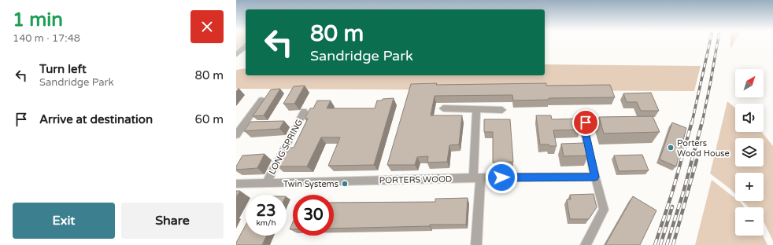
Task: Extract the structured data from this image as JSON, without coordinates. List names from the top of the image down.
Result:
{
  "streets": {
    "street": ["LONG SPRING", "PORTERS WOOD"]
  },
  "crossings": [
    ["LONG SPRING", "PORTERS WOOD"]
  ],
  "places": ["Porters Wood House", "Twin Systems"],
  "north": "top right",
  "page": {
    "heading": ["1 min", "140 m · 17:48"],
    "turn": ["80 m", "Sandridge Park"],
    "list": [
      {
        "name": "Turn left",
        "note": "Sandridge Park",
        "value": "80 m"
      },
      {
        "name": "Arrive at destination",
        "value": "60 m"
      }
    ],
    "map_buttons": ["+", "−"],
    "speed": "23 km/h",
    "limit": "30",
    "buttons": ["Exit", "Share"]
  }
}
